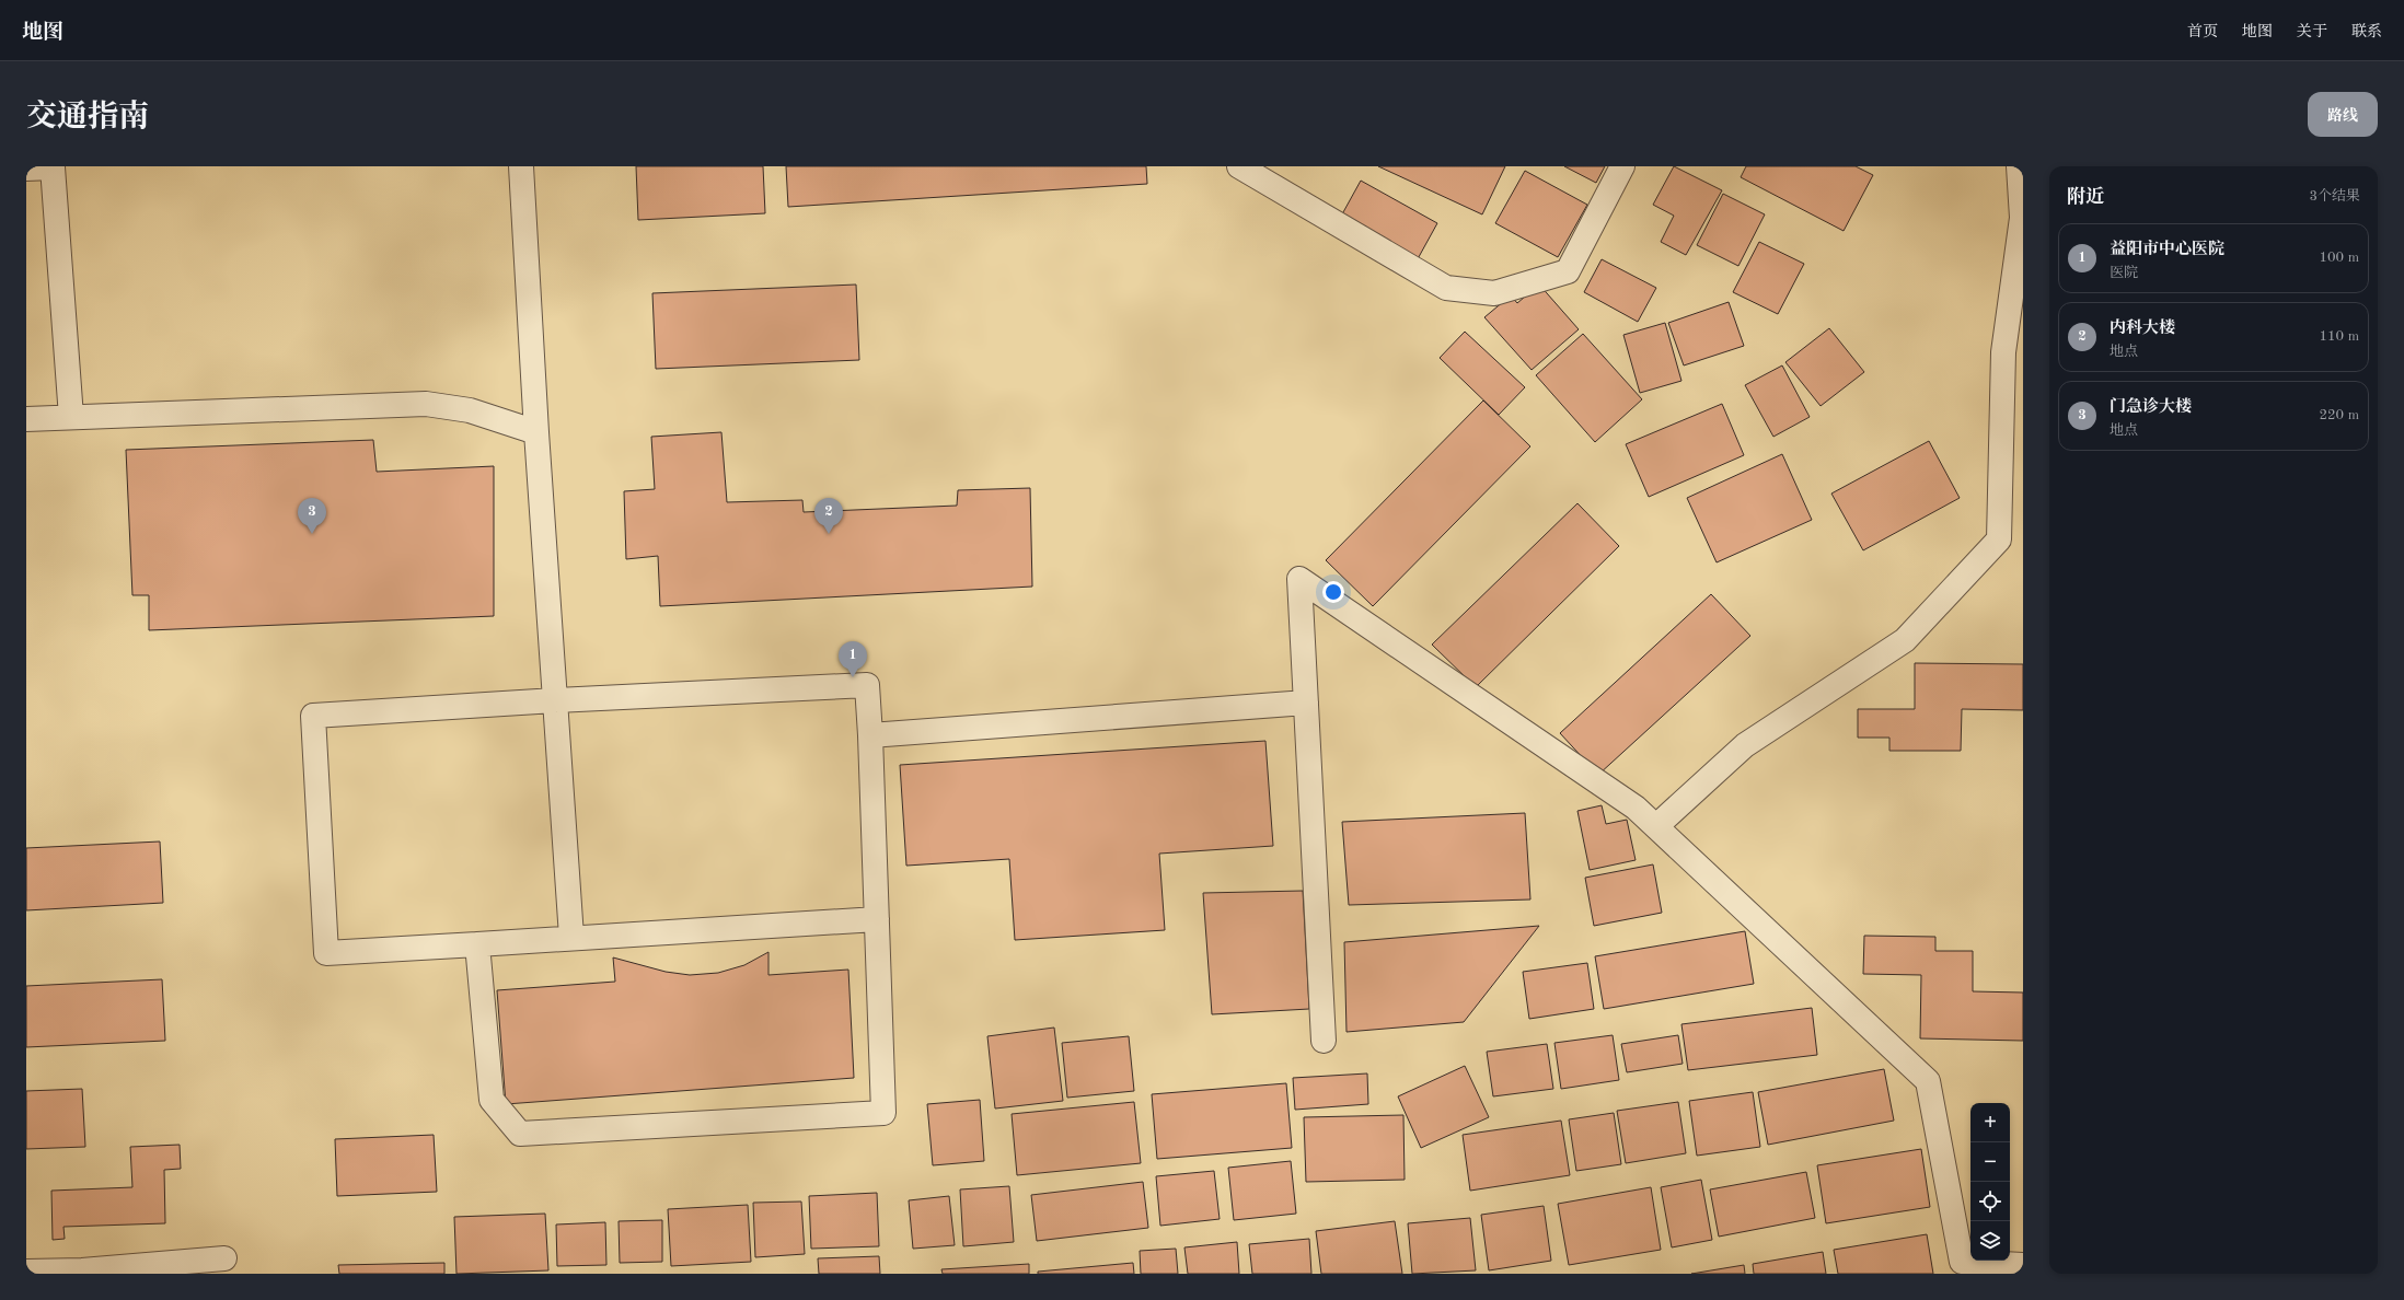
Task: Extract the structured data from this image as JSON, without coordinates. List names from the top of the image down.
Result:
{
  "page": {
    "header": "地图",
    "nav": [
      "首页",
      "地图",
      "关于",
      "联系"
    ],
    "title": "交通指南",
    "buttons": "路线",
    "heading": ["附近", "3个结果"],
    "list": [
      {
        "mark": "1",
        "name": "益阳市中心医院",
        "note": "医院",
        "value": "100 m"
      },
      {
        "mark": "2",
        "name": "内科大楼",
        "note": "地点",
        "value": "110 m"
      },
      {
        "mark": "3",
        "name": "门急诊大楼",
        "note": "地点",
        "value": "220 m"
      }
    ],
    "pins": ["2", "3", "1"],
    "map_buttons": ["+", "−"]
  }
}
